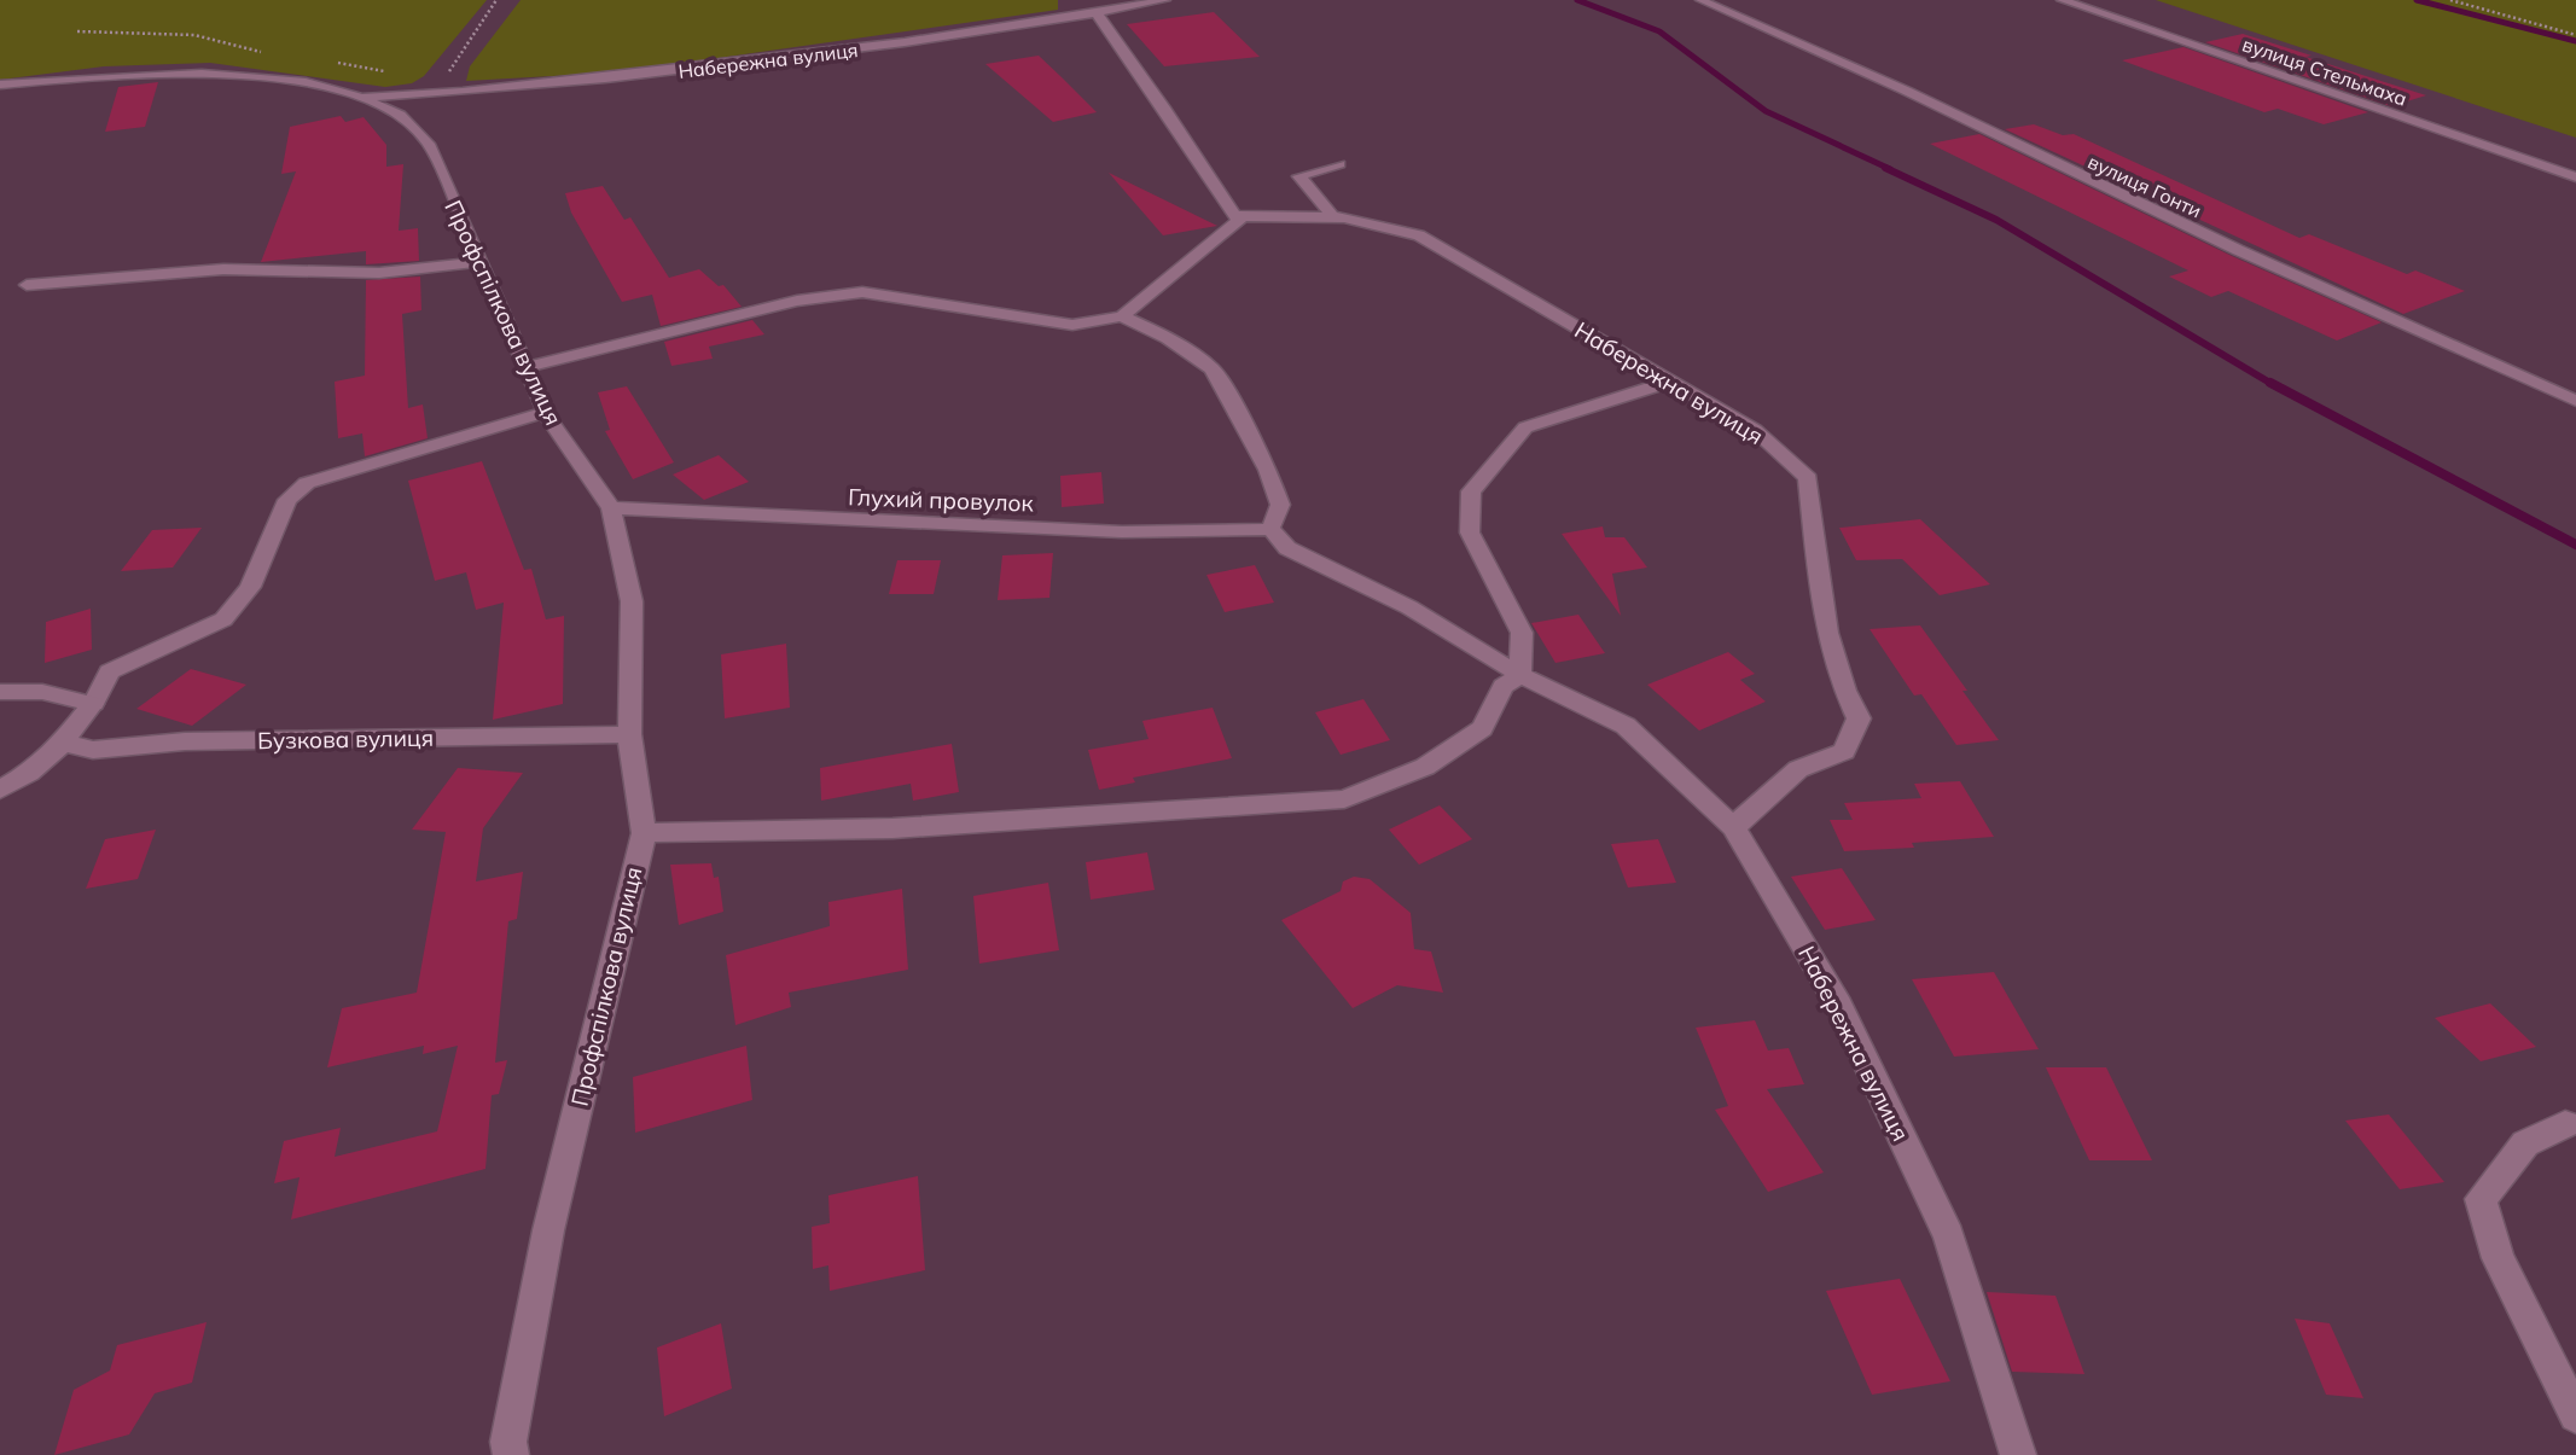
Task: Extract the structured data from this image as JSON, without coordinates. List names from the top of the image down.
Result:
{
  "streets": {
    "street": [
      "Набережна вулиця",
      "вулиця Стельмаха",
      "вулиця Гонти",
      "Профспілкова вулиця",
      "Глухий провулок",
      "Бузкова вулиця"
    ]
  },
  "crossings": [
    ["Набережна вулиця", "Профспілкова вулиця"],
    ["Профспілкова вулиця", "Глухий провулок"],
    ["Профспілкова вулиця", "Бузкова вулиця"]
  ]
}
